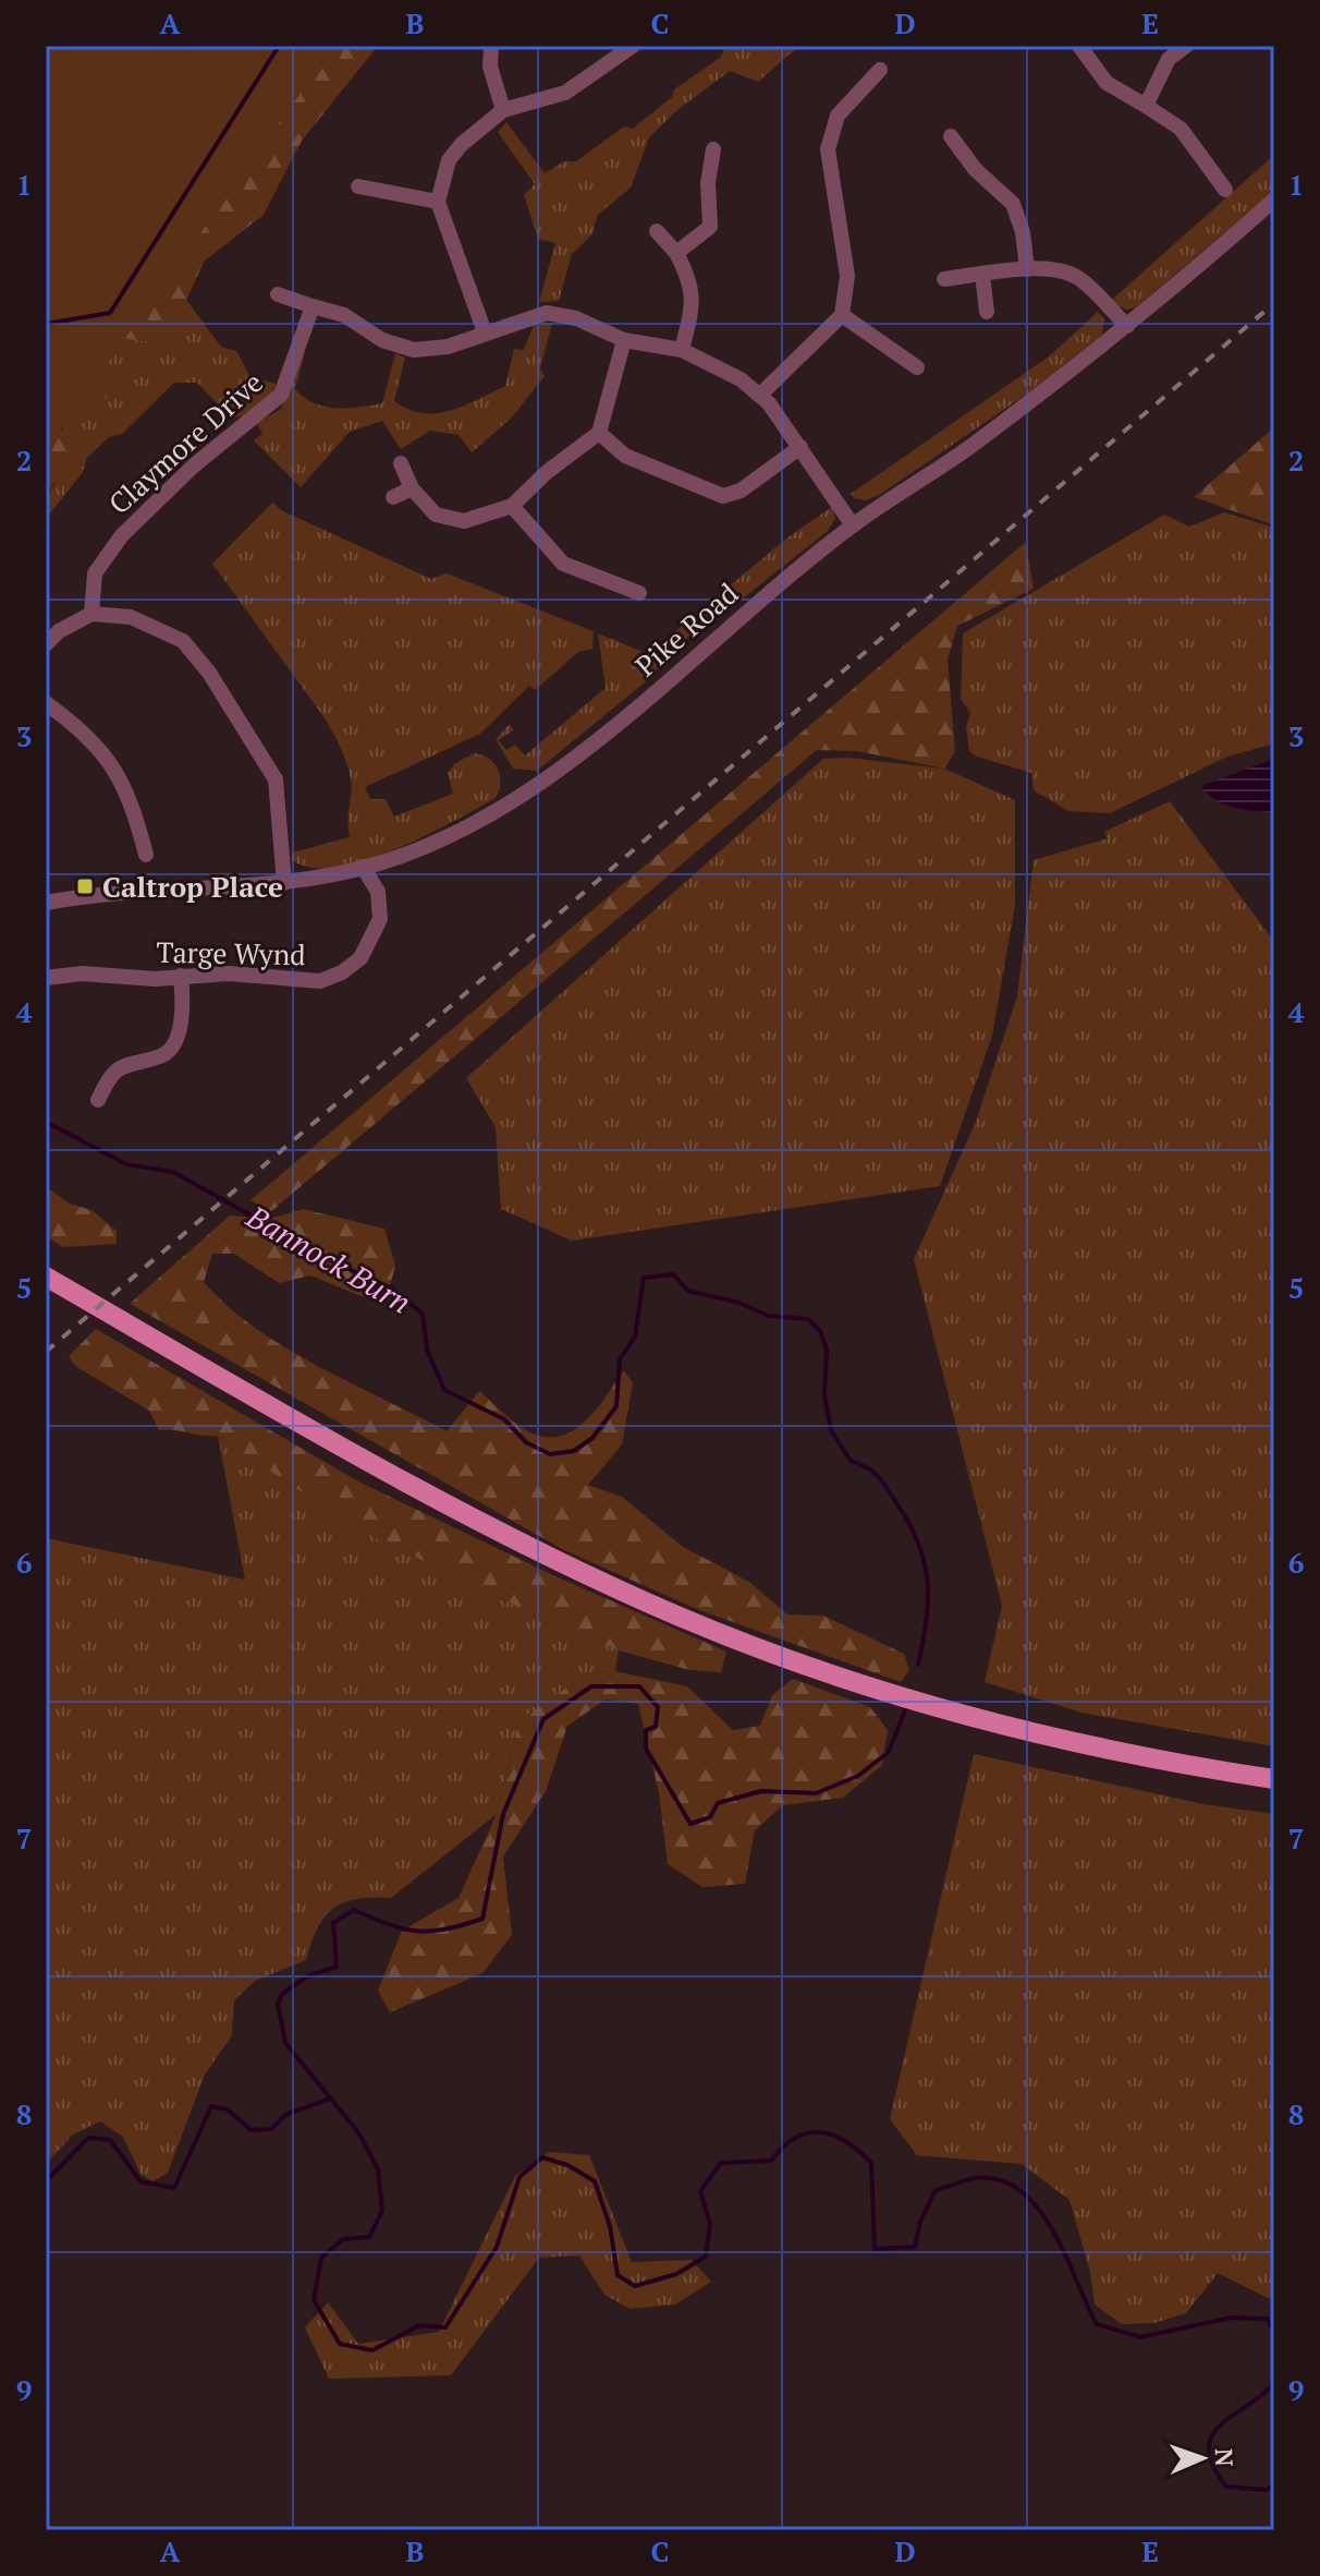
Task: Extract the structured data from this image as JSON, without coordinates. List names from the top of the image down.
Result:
{
  "streets": {
    "street": ["Claymore Drive", "Pike Road", "Targe Wynd"]
  },
  "crossings": [
    ["Pike Road", "Targe Wynd"]
  ],
  "water": ["Bannock Burn"],
  "places": {
    "transit": ["Caltrop Place"]
  },
  "north": "right",
  "grid": {
    "columns": [
      "A",
      "B",
      "C",
      "D",
      "E"
    ],
    "rows": [
      "1",
      "2",
      "3",
      "4",
      "5",
      "6",
      "7",
      "8",
      "9"
    ]
  }
}
